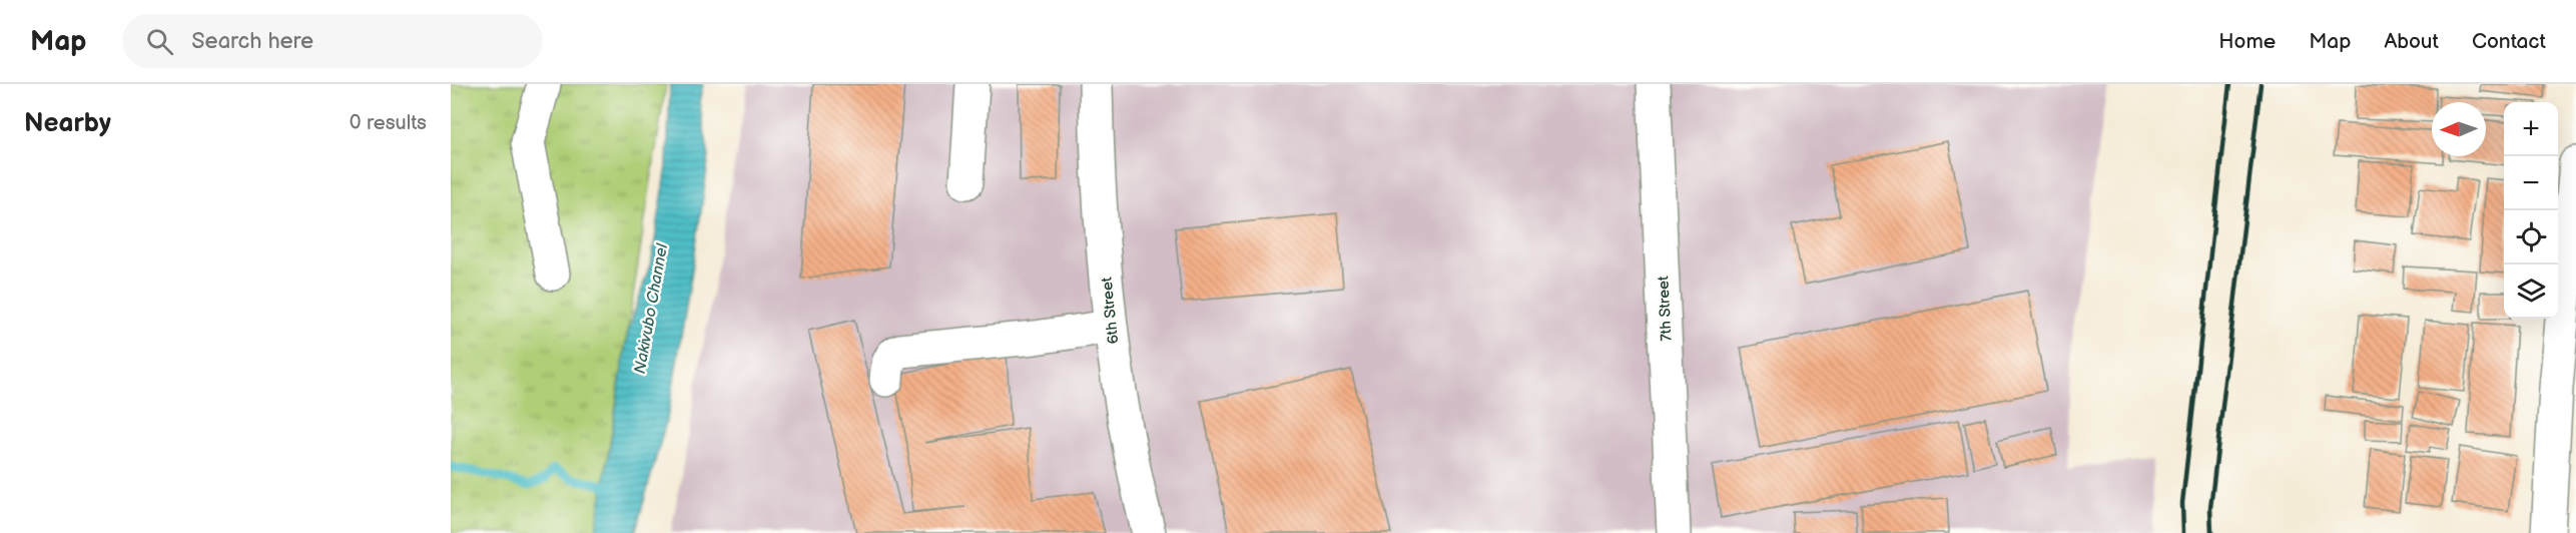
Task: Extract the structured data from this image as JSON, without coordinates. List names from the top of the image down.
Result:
{
  "streets": {
    "street": ["7th Street", "6th Street"]
  },
  "water": ["Nakivubo Channel"],
  "north": "left",
  "page": {
    "header": "Map",
    "search": "Search here",
    "nav": [
      "Home",
      "Map",
      "About",
      "Contact"
    ],
    "heading": ["Nearby", "0 results"],
    "map_buttons": ["+", "−"]
  }
}
